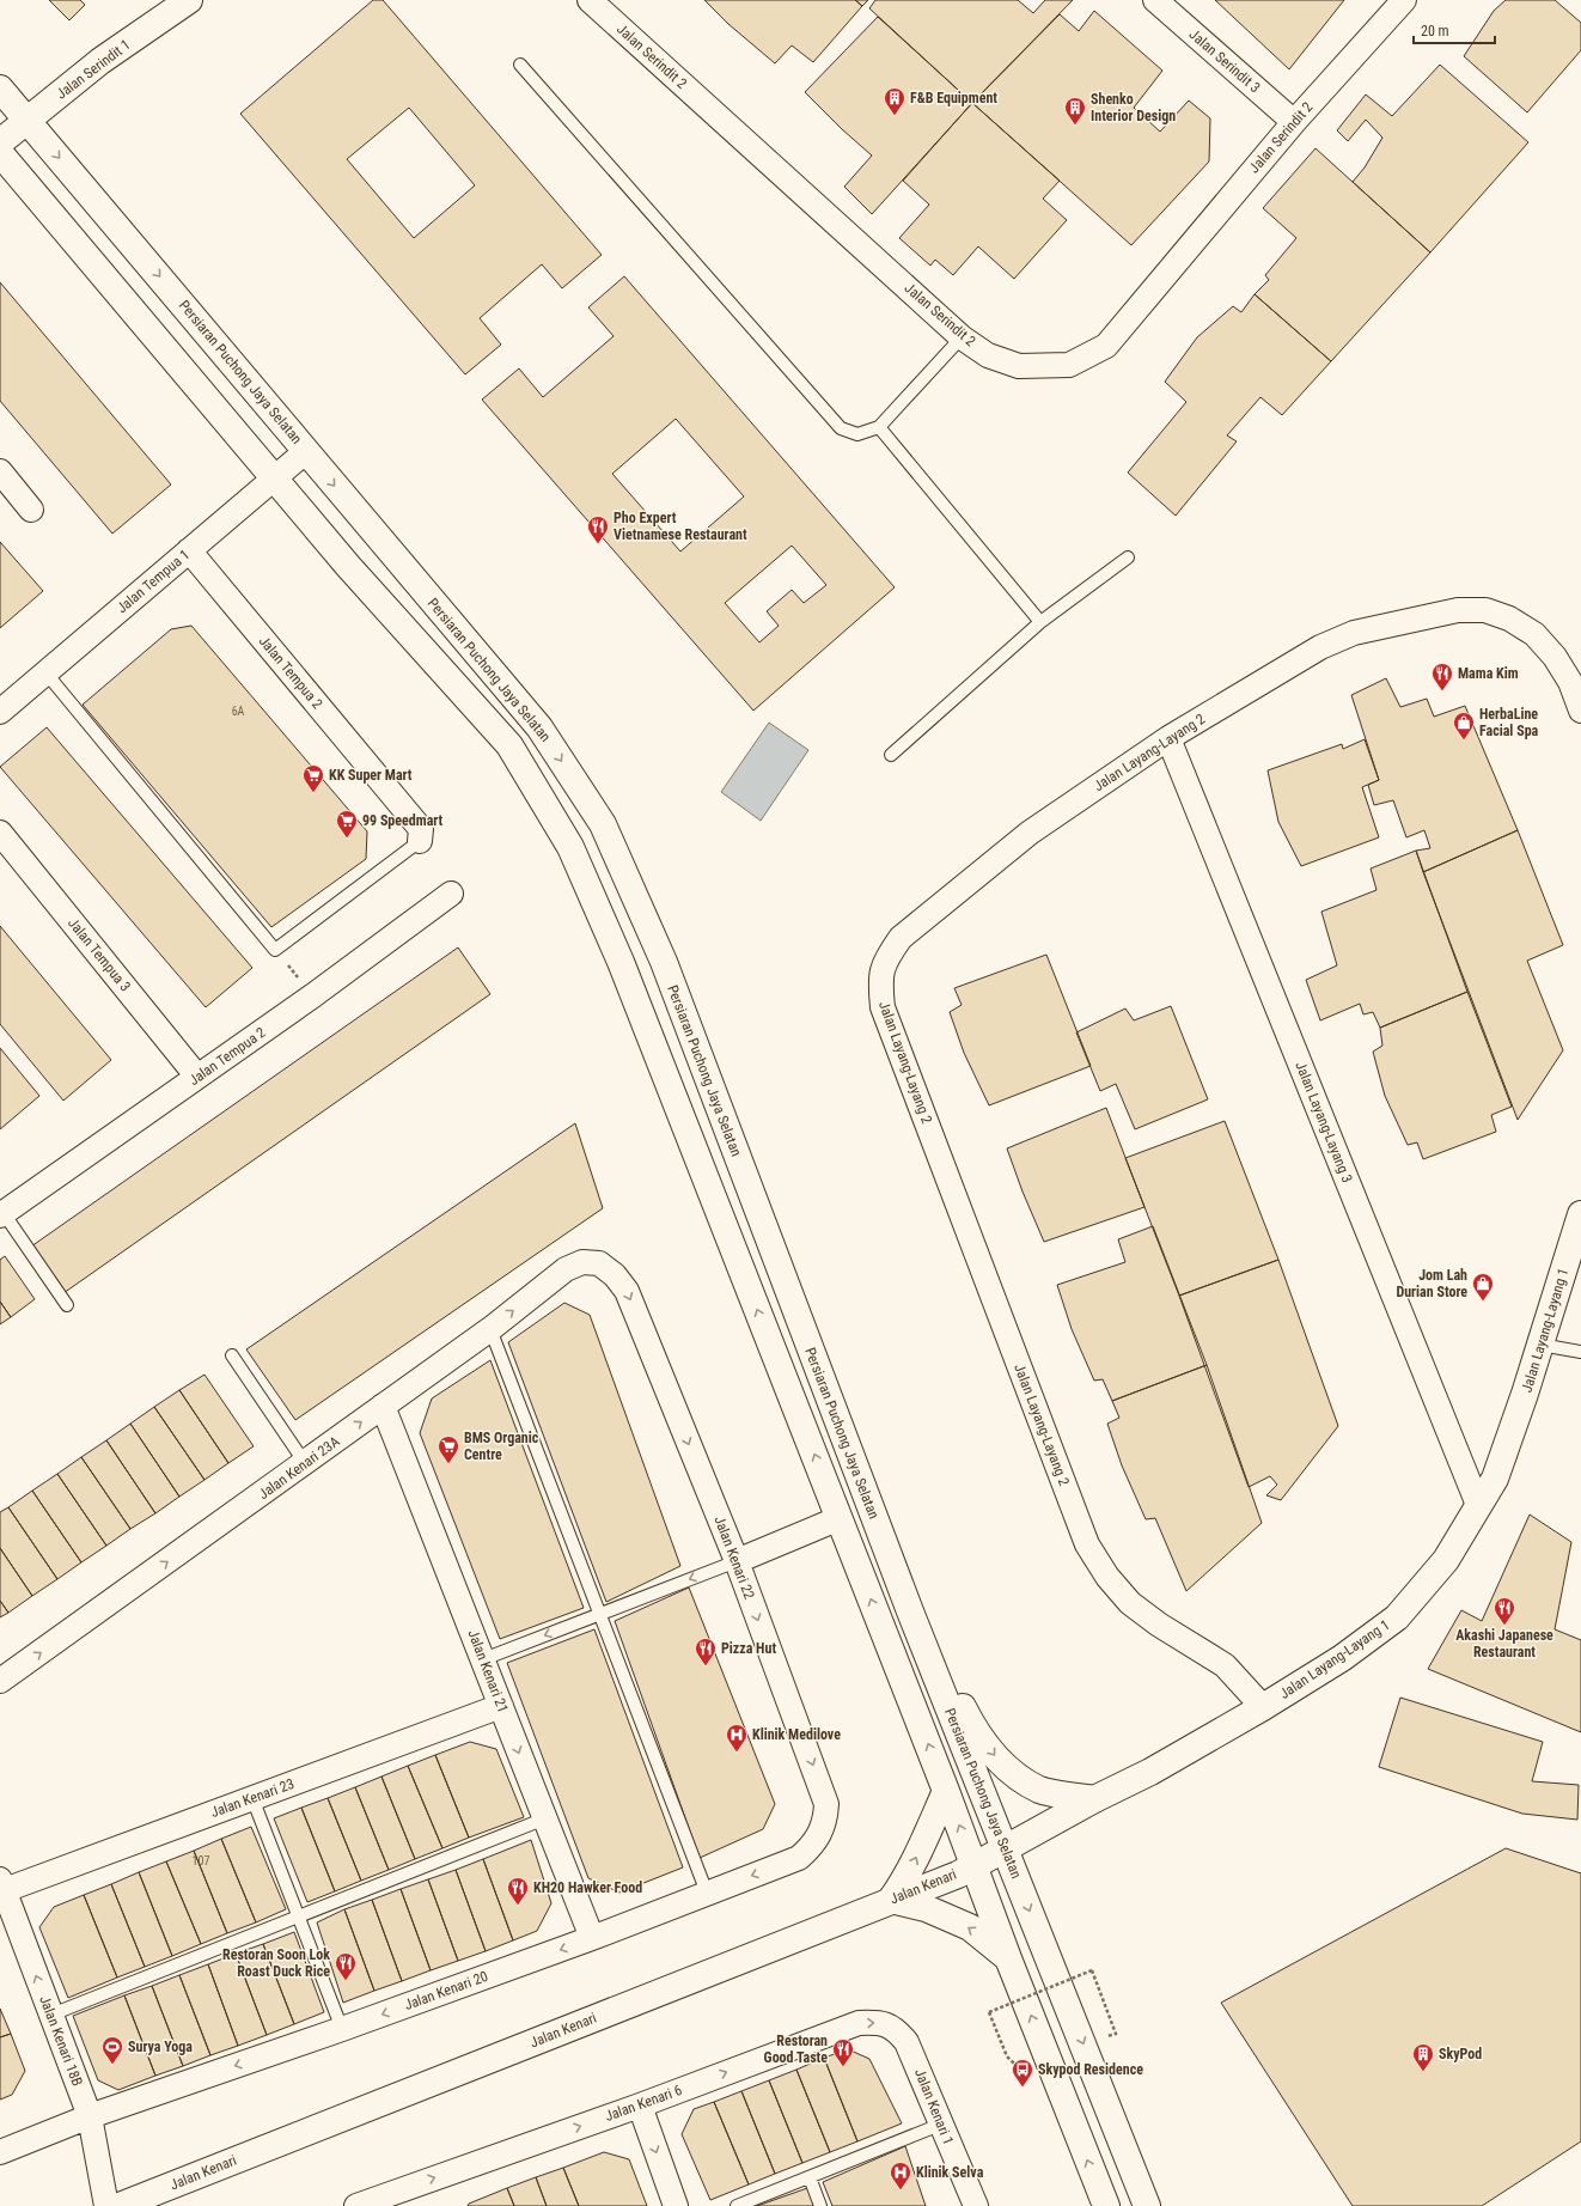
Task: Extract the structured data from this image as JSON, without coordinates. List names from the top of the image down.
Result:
{
  "streets": {
    "main road": [
      "Jalan Serindit 1",
      "Persiaran Puchong Jaya Selatan",
      "Jalan Layang-Layang 1",
      "Jalan Kenari"
    ],
    "street": [
      "Jalan Serindit 2",
      "Jalan Serindit 3",
      "Jalan Tempua 1",
      "Jalan Tempua 2",
      "Jalan Layang-Layang 2",
      "Jalan Tempua 3",
      "Jalan Layang-Layang 3",
      "Jalan Kenari 23A",
      "Jalan Kenari 22",
      "Jalan Kenari 21",
      "Jalan Kenari 23",
      "Jalan Kenari 20",
      "Jalan Kenari 18B",
      "Jalan Kenari 6",
      "Jalan Kenari 1"
    ]
  },
  "crossings": [
    ["Jalan Serindit 2", "Jalan Serindit 3"],
    ["Jalan Serindit 1", "Persiaran Puchong Jaya Selatan"],
    ["Persiaran Puchong Jaya Selatan", "Jalan Tempua 1"],
    ["Persiaran Puchong Jaya Selatan", "Jalan Layang-Layang 1"],
    ["Persiaran Puchong Jaya Selatan", "Jalan Kenari"],
    ["Jalan Tempua 1", "Jalan Tempua 2"],
    ["Jalan Tempua 2", "Jalan Tempua 3"],
    ["Jalan Layang-Layang 2", "Jalan Layang-Layang 3"],
    ["Jalan Layang-Layang 2", "Jalan Layang-Layang 1"],
    ["Jalan Layang-Layang 3", "Jalan Layang-Layang 1"],
    ["Jalan Layang-Layang 1", "Jalan Kenari"],
    ["Jalan Kenari 23A", "Jalan Kenari 22"],
    ["Jalan Kenari 23A", "Jalan Kenari 21"],
    ["Jalan Kenari 22", "Jalan Kenari 20"],
    ["Jalan Kenari 21", "Jalan Kenari 23"],
    ["Jalan Kenari 21", "Jalan Kenari 20"],
    ["Jalan Kenari 23", "Jalan Kenari 18B"],
    ["Jalan Kenari 20", "Jalan Kenari 18B"],
    ["Jalan Kenari 6", "Jalan Kenari 1"]
  ],
  "one_way": [
    "Jalan Kenari 23A",
    "Jalan Kenari 22",
    "Jalan Kenari 20",
    "Jalan Kenari 18B",
    "Jalan Kenari 6"
  ],
  "places": {
    "building": ["F&B Equipment", "Shenko Interior Design", "SkyPod"],
    "restaurant": [
      "Pho Expert Vietnamese Restaurant",
      "Mama Kim",
      "Akashi Japanese Restaurant",
      "Pizza Hut",
      "KH20 Hawker Food",
      "Restoran Soon Lok Roast Duck Rice",
      "Restoran Good Taste"
    ],
    "shop": ["HerbaLine Facial Spa", "Jom Lah Durian Store"],
    "supermarket": ["KK Super Mart", "99 Speedmart", "BMS Organic Centre"],
    "hospital": ["Klinik Medilove", "Klinik Selva"],
    "sports": ["Surya Yoga"],
    "bus stop": ["Skypod Residence"]
  },
  "house_numbers": ["6A", "107"],
  "scale_bar": "20 m"
}
